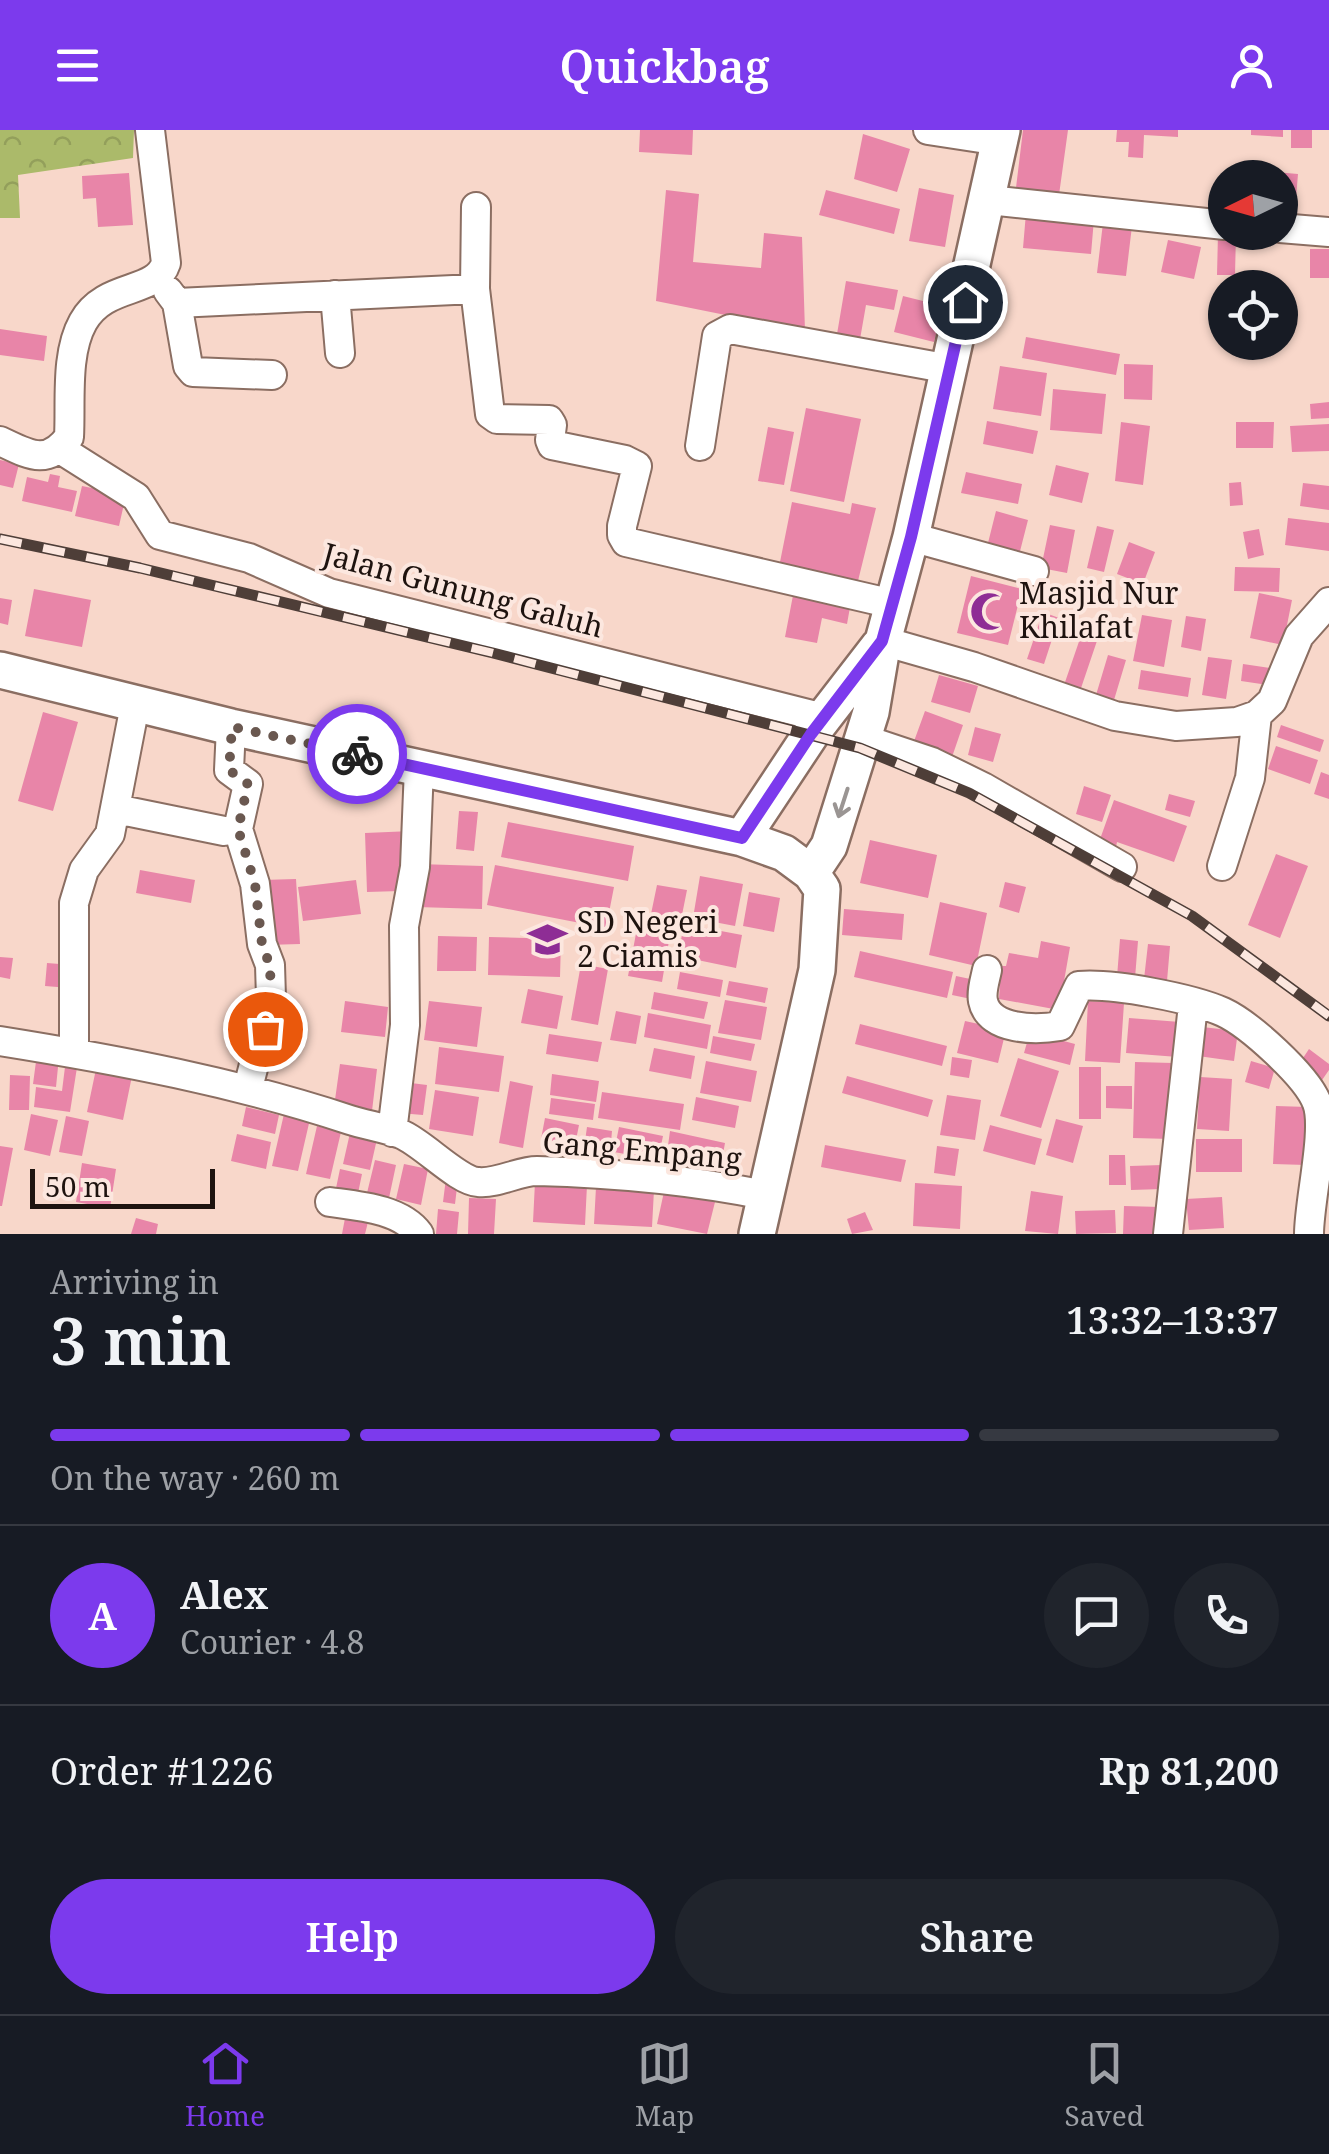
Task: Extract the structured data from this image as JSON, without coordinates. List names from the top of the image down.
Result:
{
  "streets": {
    "street": ["Jalan Gunung Galuh", "Gang Empang"]
  },
  "places": {
    "mosque": ["Masjid Nur Khilafat"],
    "school or university": ["SD Negeri 2 Ciamis"]
  },
  "scale_bar": "50 m",
  "north": "left",
  "page": {
    "header": "Quickbag",
    "scale": "50 m",
    "heading": ["3 min", "Arriving in", "13:32–13:37"],
    "panel": [
      "Alex",
      "Courier · 4.8",
      "Order #1226",
      "Rp 81,200"
    ],
    "bar": "On the way · 260 m",
    "round": "A",
    "buttons": ["Help", "Share"],
    "tabs": ["Home", "Map", "Saved"]
  }
}
